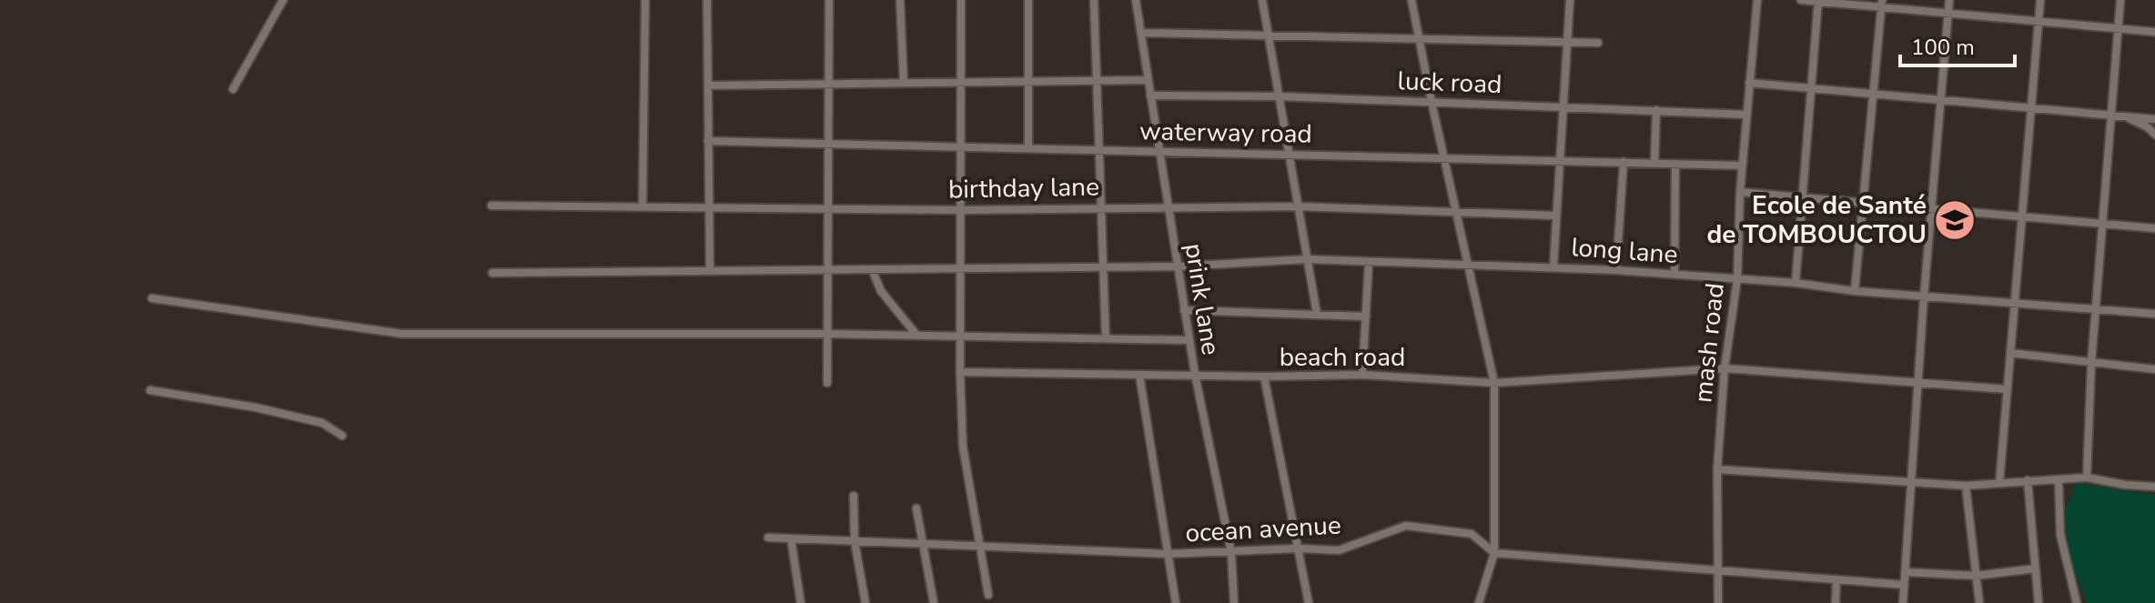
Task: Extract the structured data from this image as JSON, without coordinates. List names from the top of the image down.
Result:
{
  "streets": {
    "street": [
      "luck road",
      "waterway road",
      "birthday lane",
      "long lane",
      "prink lane",
      "mash road",
      "beach road",
      "ocean avenue"
    ]
  },
  "crossings": [
    ["luck road", "prink lane"],
    ["luck road", "mash road"],
    ["waterway road", "prink lane"],
    ["waterway road", "mash road"],
    ["birthday lane", "prink lane"],
    ["long lane", "prink lane"],
    ["long lane", "mash road"],
    ["prink lane", "beach road"],
    ["prink lane", "ocean avenue"],
    ["mash road", "beach road"]
  ],
  "places": {
    "school or university": ["Ecole de Santé de TOMBOUCTOU"]
  },
  "scale_bar": "100 m"
}
